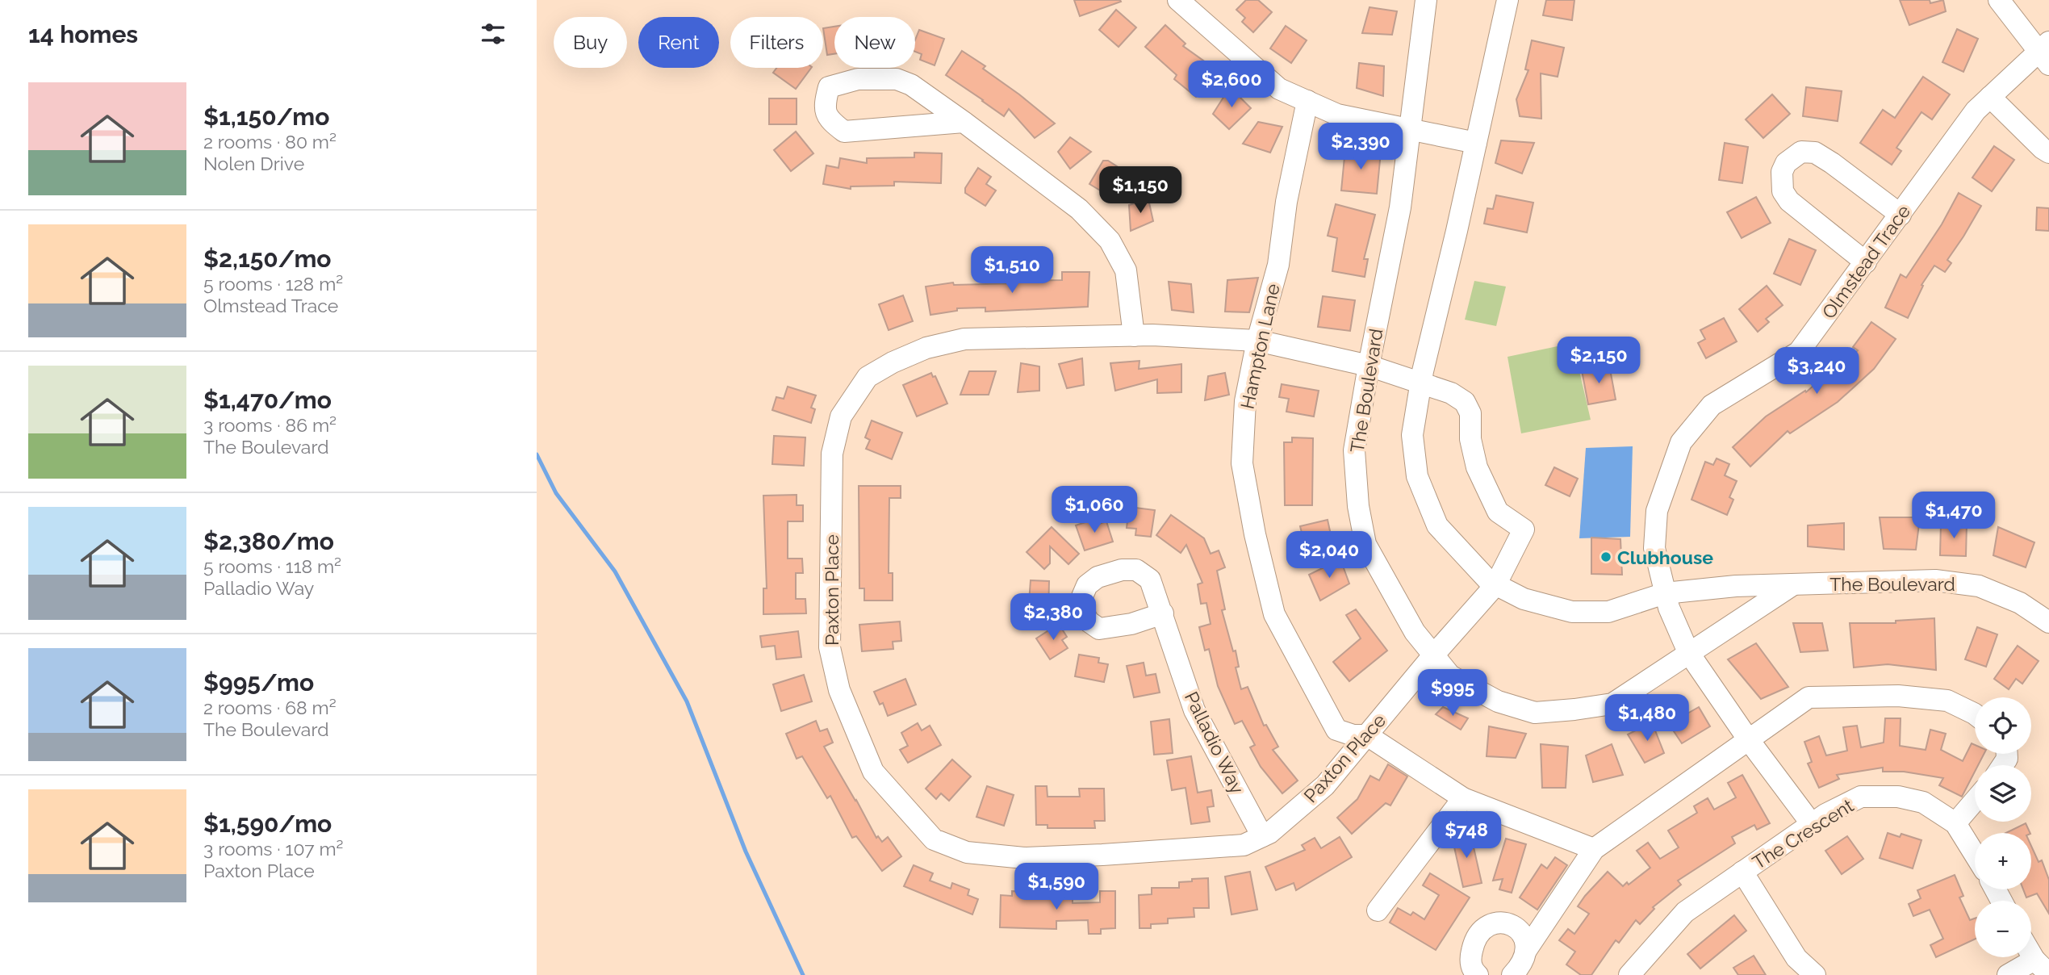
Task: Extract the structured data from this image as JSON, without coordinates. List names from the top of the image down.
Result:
{
  "streets": {
    "street": [
      "Olmstead Trace",
      "Hampton Lane",
      "The Boulevard",
      "Paxton Place",
      "Palladio Way",
      "The Crescent"
    ]
  },
  "crossings": [
    ["Olmstead Trace", "The Boulevard"],
    ["Olmstead Trace", "The Crescent"],
    ["Hampton Lane", "Paxton Place"],
    ["The Boulevard", "Paxton Place"],
    ["Paxton Place", "Palladio Way"]
  ],
  "places": ["Clubhouse"],
  "page": {
    "heading": "14 homes",
    "chip": [
      "Buy",
      "Rent",
      "Filters",
      "New"
    ],
    "price": [
      "$2,600",
      "$2,390",
      "$1,150",
      "$1,510",
      "$2,150",
      "$3,240",
      "$1,060",
      "$1,470",
      "$2,040",
      "$2,380",
      "$995",
      "$1,480",
      "$748",
      "$1,590"
    ],
    "list": [
      {
        "name": "$1,150/mo",
        "note": "2 rooms · 80 m² · Nolen Drive"
      },
      {
        "name": "$2,150/mo",
        "note": "5 rooms · 128 m² · Olmstead Trace"
      },
      {
        "name": "$1,470/mo",
        "note": "3 rooms · 86 m² · The Boulevard"
      },
      {
        "name": "$2,380/mo",
        "note": "5 rooms · 118 m² · Palladio Way"
      },
      {
        "name": "$995/mo",
        "note": "2 rooms · 68 m² · The Boulevard"
      },
      {
        "name": "$1,590/mo",
        "note": "3 rooms · 107 m² · Paxton Place"
      }
    ],
    "map_buttons": ["+", "−"]
  }
}
